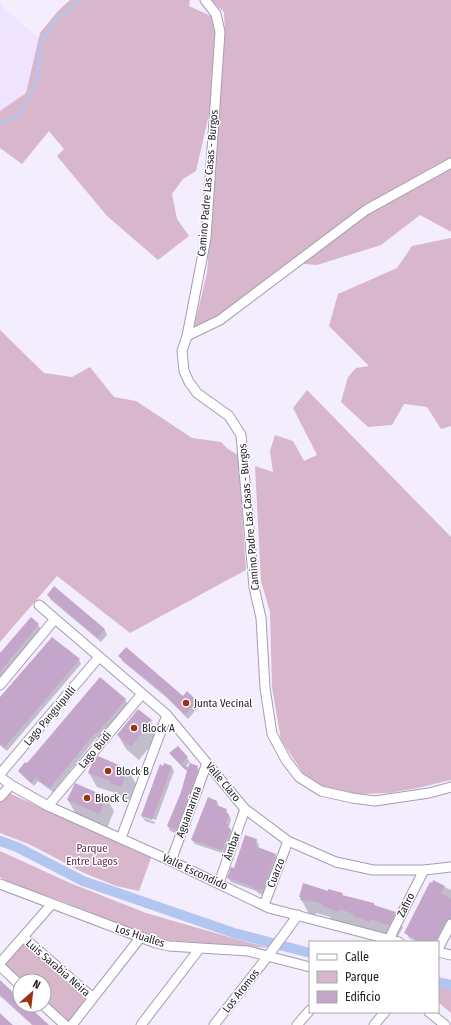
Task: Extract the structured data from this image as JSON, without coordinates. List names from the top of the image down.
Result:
{
  "streets": {
    "street": [
      "Camino Padre Las Casas - Burgos",
      "Lago Panguipulli",
      "Lago Budi",
      "Valle Claro",
      "Aguamarina",
      "Ámbar",
      "Valle Escondido",
      "Cuarzo",
      "Zafiro",
      "Los Hualles",
      "Luis Sarabia Neira",
      "Los Aromos"
    ]
  },
  "crossings": [
    ["Lago Panguipulli", "Valle Claro"],
    ["Lago Panguipulli", "Valle Escondido"],
    ["Lago Budi", "Valle Claro"],
    ["Lago Budi", "Valle Escondido"],
    ["Valle Claro", "Aguamarina"],
    ["Valle Claro", "Ámbar"],
    ["Valle Claro", "Cuarzo"],
    ["Valle Claro", "Zafiro"],
    ["Aguamarina", "Valle Escondido"],
    ["Ámbar", "Valle Escondido"],
    ["Valle Escondido", "Cuarzo"],
    ["Valle Escondido", "Zafiro"],
    ["Valle Escondido", "Los Aromos"],
    ["Los Hualles", "Los Aromos"]
  ],
  "parks": ["Parque Entre Lagos"],
  "places": [
    "Junta Vecinal",
    "Block A",
    "Block B",
    "Block C"
  ],
  "legend": ["Calle", "Parque", "Edificio"],
  "north": "top right"
}
